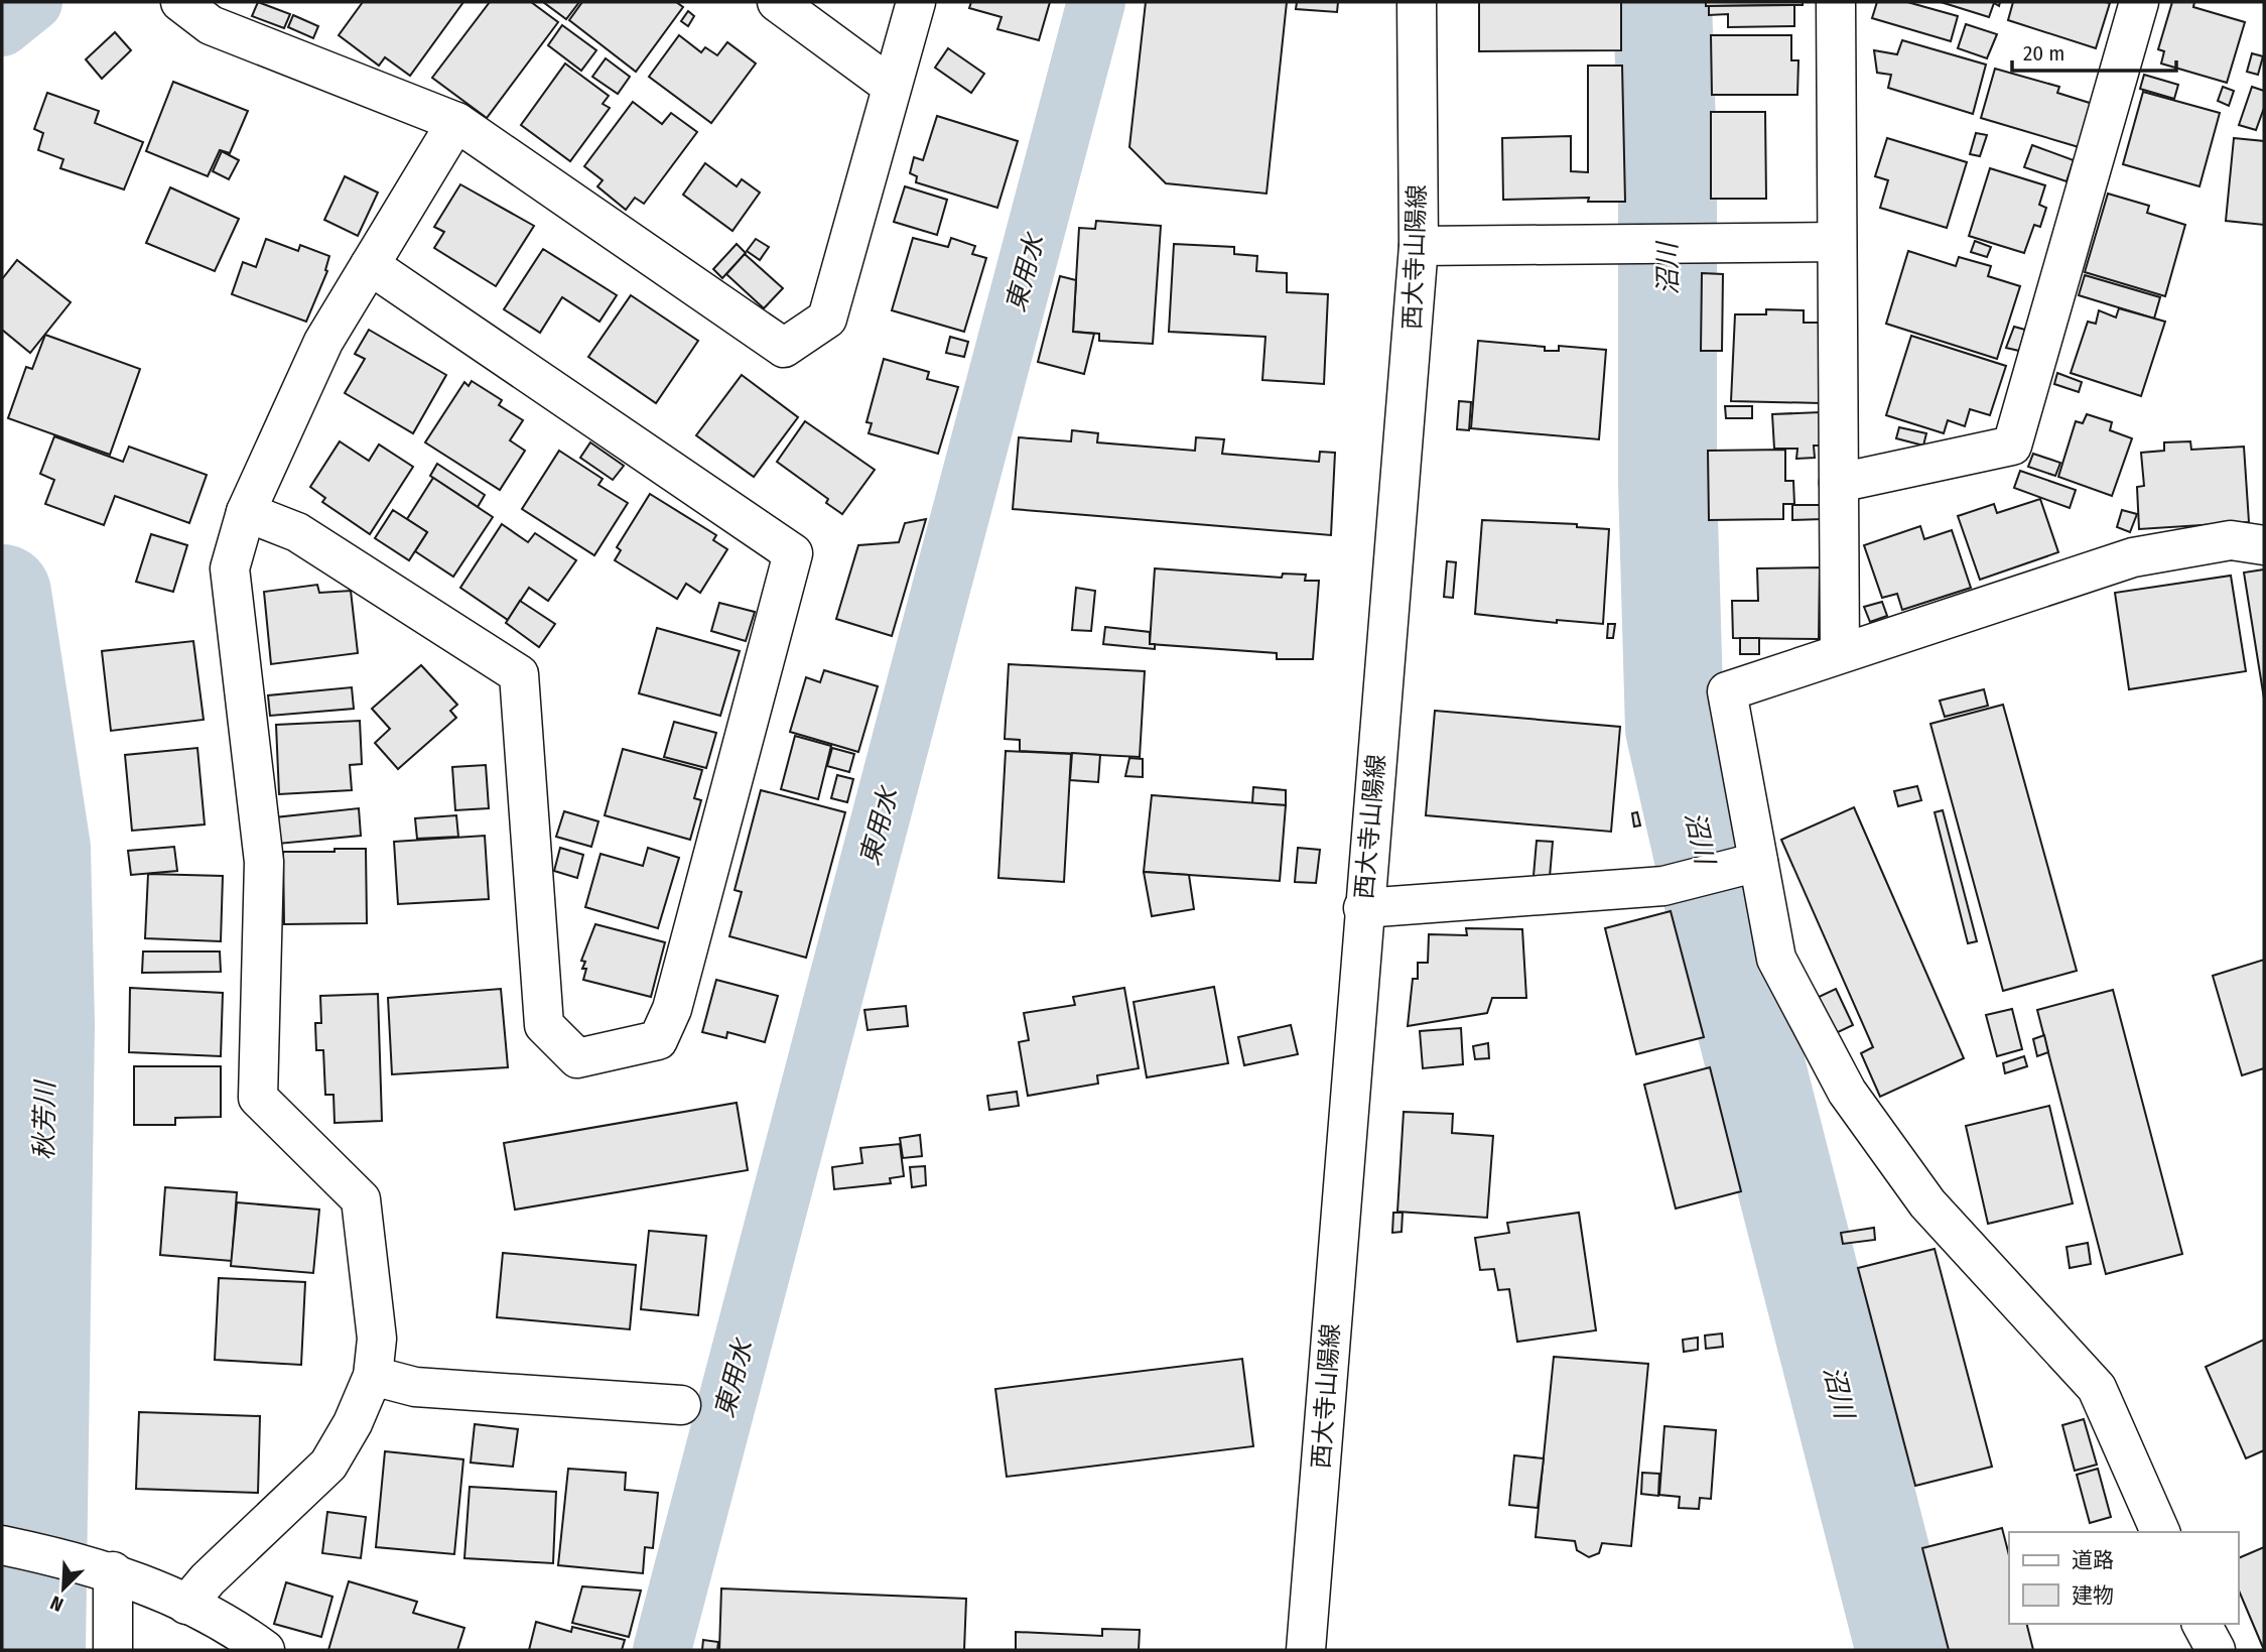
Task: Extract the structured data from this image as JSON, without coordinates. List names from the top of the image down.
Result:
{
  "streets": {
    "street": ["西大寺山陽線"]
  },
  "water": ["沼川", "東用水", "秋芳川"],
  "legend": ["道路", "建物"],
  "scale_bar": "20 m",
  "north": "bottom left"
}
